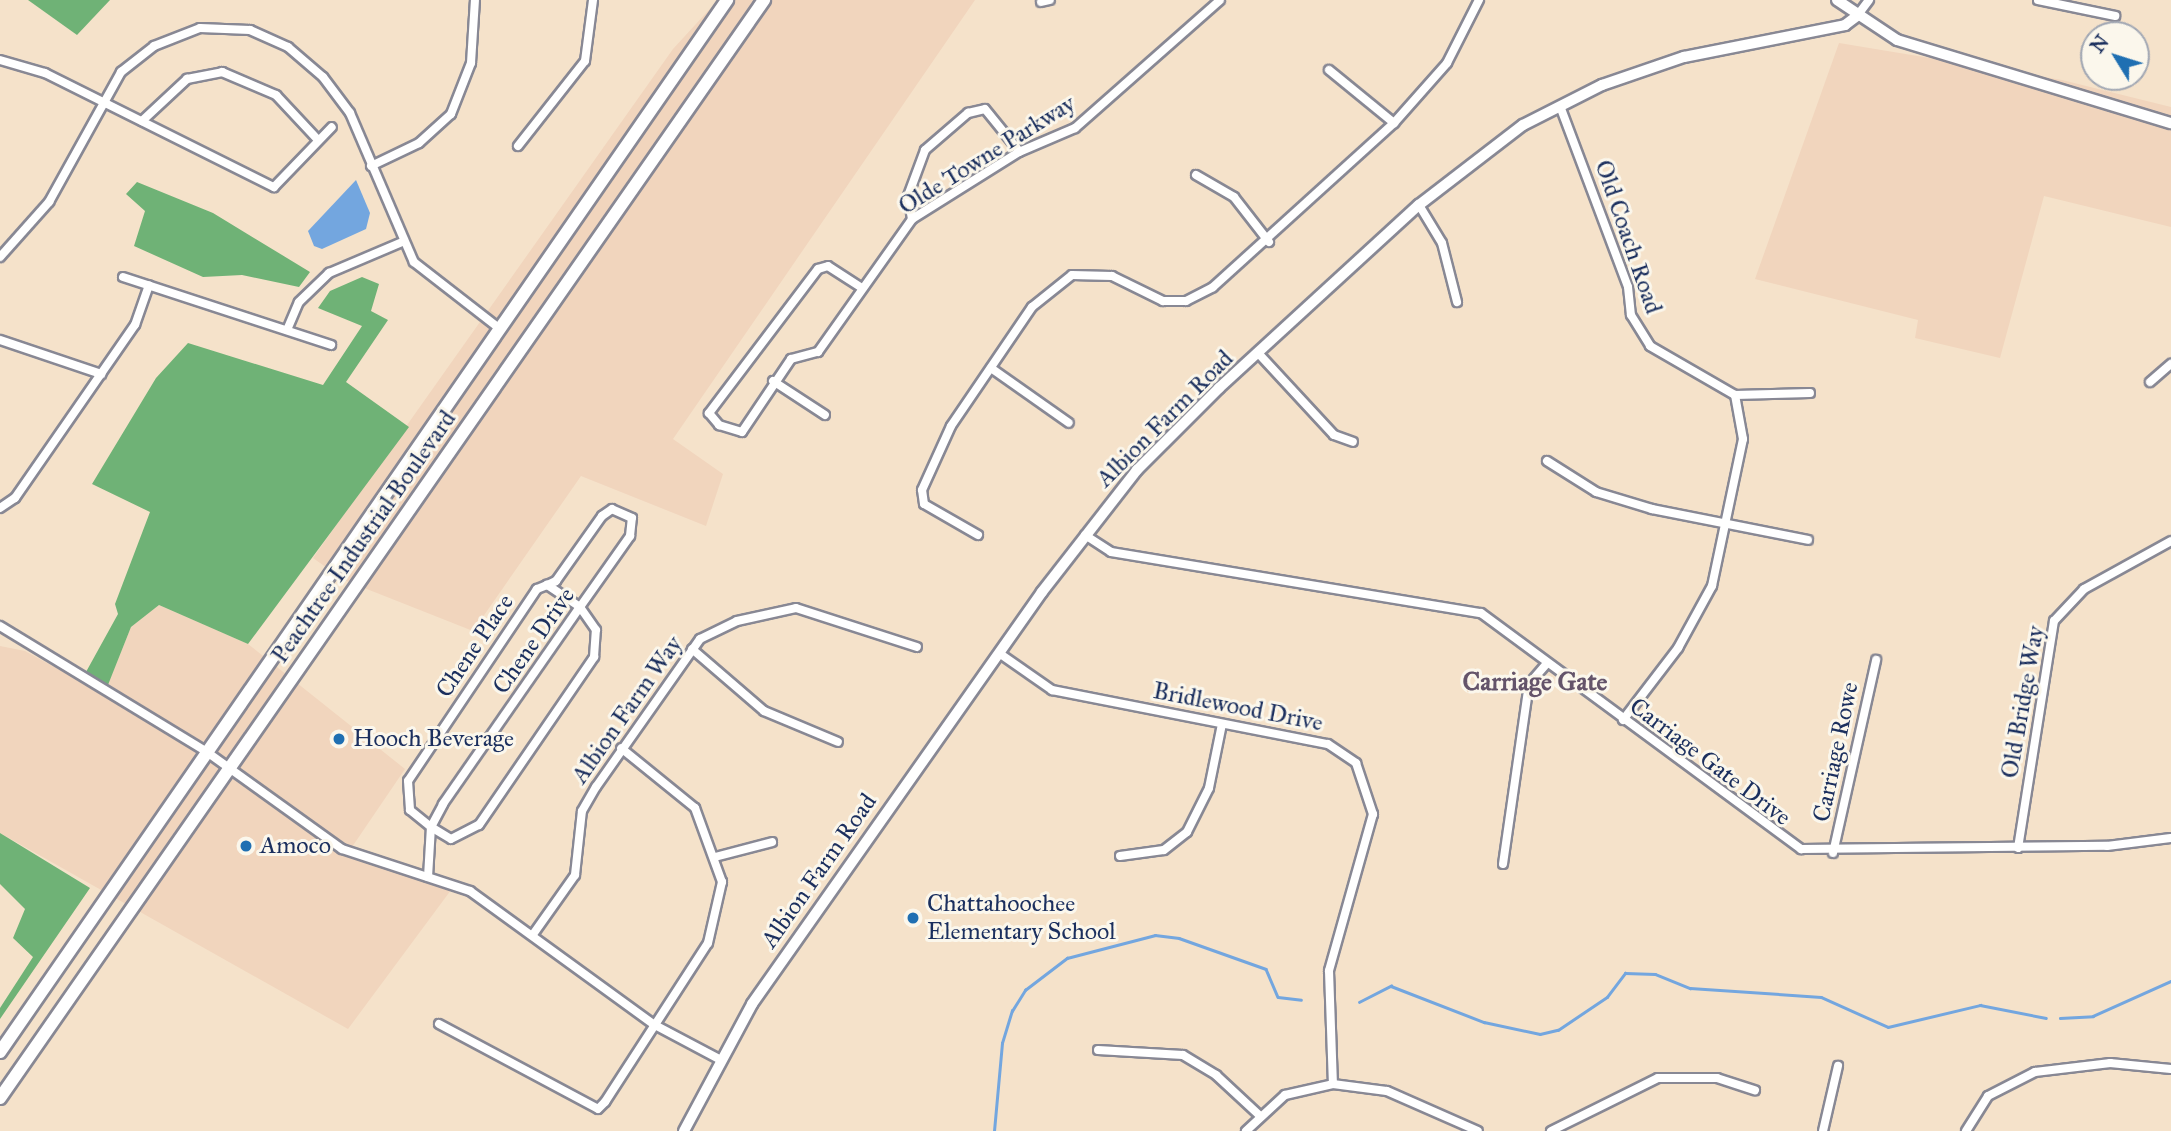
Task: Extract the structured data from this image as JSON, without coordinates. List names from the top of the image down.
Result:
{
  "streets": {
    "highway": ["Peachtree Industrial Boulevard"],
    "street": [
      "Olde Towne Parkway",
      "Old Coach Road",
      "Albion Farm Road",
      "Chene Drive",
      "Chene Place",
      "Old Bridge Way",
      "Bridlewood Drive",
      "Albion Farm Way",
      "Carriage Rowe",
      "Carriage Gate Drive"
    ]
  },
  "crossings": [
    ["Old Coach Road", "Albion Farm Road"],
    ["Albion Farm Road", "Bridlewood Drive"],
    ["Albion Farm Road", "Carriage Gate Drive"],
    ["Chene Drive", "Chene Place"],
    ["Old Bridge Way", "Carriage Gate Drive"],
    ["Carriage Rowe", "Carriage Gate Drive"]
  ],
  "districts": ["Carriage Gate"],
  "places": ["Hooch Beverage", "Amoco", "Chattahoochee Elementary School"],
  "north": "top left"
}
